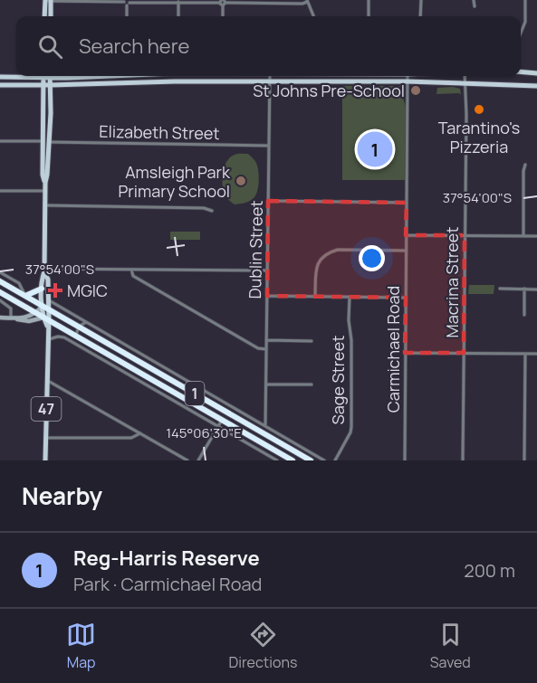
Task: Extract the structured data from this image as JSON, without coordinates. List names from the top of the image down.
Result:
{
  "streets": {
    "highway": ["1"],
    "main road": ["47"],
    "street": [
      "Elizabeth Street",
      "Dublin Street",
      "Macrina Street",
      "Carmichael Road",
      "Sage Street"
    ]
  },
  "crossings": [
    ["Elizabeth Street", "Dublin Street"],
    ["Elizabeth Street", "47"],
    ["1", "47"]
  ],
  "places": {
    "other": ["St Johns Pre-School", "Tarantino's Pizzeria", "Amsleigh Park Primary School"],
    "health": ["MGIC"]
  },
  "page": {
    "search": "Search here",
    "pins": "1",
    "heading": "Nearby",
    "list": [
      {
        "mark": "1",
        "name": "Reg-Harris Reserve",
        "note": "Park · Carmichael Road",
        "value": "200 m"
      }
    ],
    "nav": ["Map", "Directions", "Saved"]
  },
  "coordinates": ["37°54'00\"S", "145°06'30\"E"]
}
